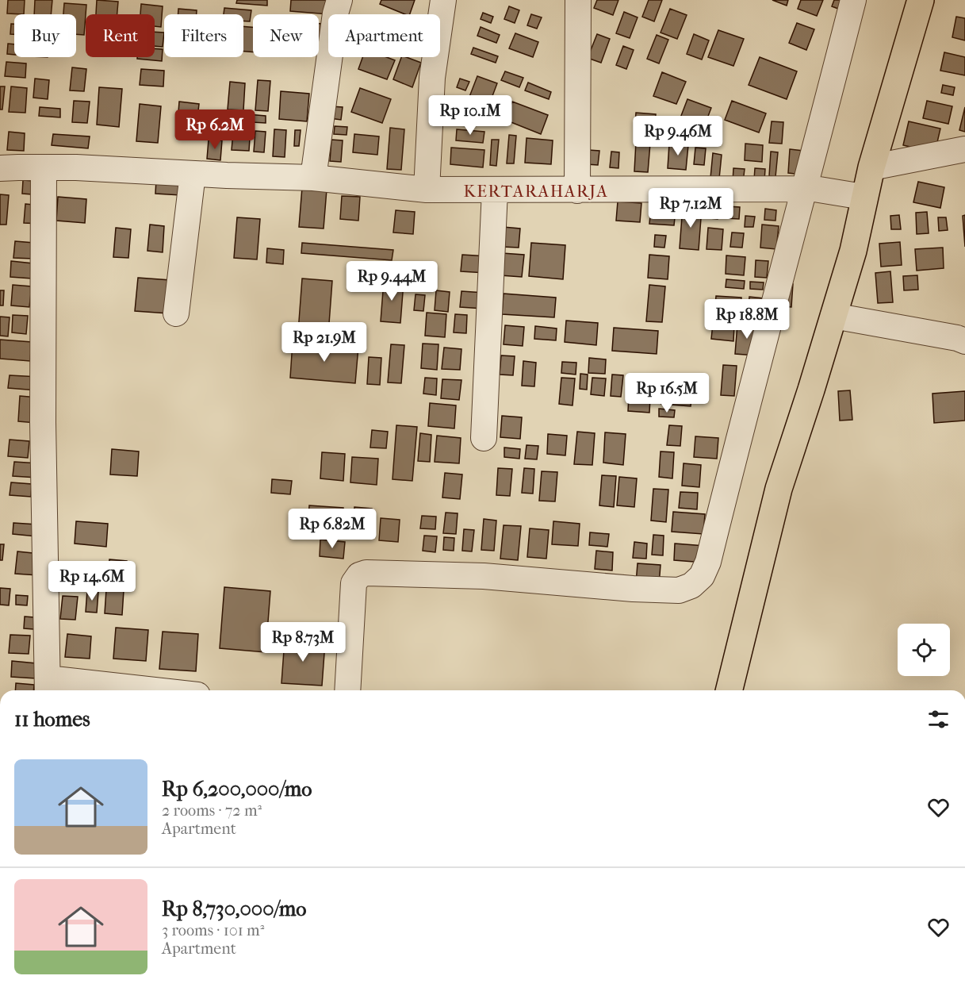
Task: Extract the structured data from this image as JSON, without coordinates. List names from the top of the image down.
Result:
{
  "districts": ["KERTARAHARJA"],
  "page": {
    "chip": [
      "Buy",
      "Rent",
      "Filters",
      "New",
      "Apartment"
    ],
    "price": [
      "Rp 10.1M",
      "Rp 6.2M",
      "Rp 9.46M",
      "Rp 7.12M",
      "Rp 9.44M",
      "Rp 18.8M",
      "Rp 21.9M",
      "Rp 16.5M",
      "Rp 6.82M",
      "Rp 14.6M",
      "Rp 8.73M"
    ],
    "heading": "11 homes",
    "list": [
      {
        "name": "Rp 6,200,000/mo",
        "note": "2 rooms · 72 m² · Apartment"
      },
      {
        "name": "Rp 8,730,000/mo",
        "note": "3 rooms · 101 m² · Apartment"
      }
    ]
  }
}
